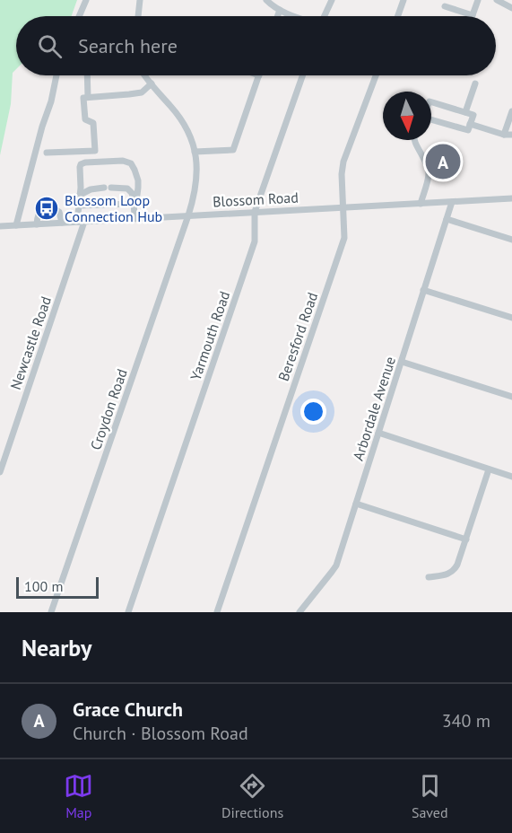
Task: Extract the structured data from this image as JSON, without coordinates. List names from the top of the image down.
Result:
{
  "streets": {
    "street": [
      "Blossom Road",
      "Yarmouth Road",
      "Beresford Road",
      "Newcastle Road",
      "Arbordale Avenue",
      "Croydon Road"
    ]
  },
  "crossings": [
    ["Blossom Road", "Yarmouth Road"],
    ["Blossom Road", "Beresford Road"],
    ["Blossom Road", "Newcastle Road"],
    ["Blossom Road", "Arbordale Avenue"],
    ["Blossom Road", "Croydon Road"]
  ],
  "places": {
    "bus stop": ["Blossom Loop Connection Hub"]
  },
  "scale_bar": "100 m",
  "north": "bottom",
  "page": {
    "search": "Search here",
    "pins": "A",
    "scale": "100 m",
    "heading": "Nearby",
    "list": [
      {
        "mark": "A",
        "name": "Grace Church",
        "note": "Church · Blossom Road",
        "value": "340 m"
      }
    ],
    "nav": ["Map", "Directions", "Saved"]
  }
}
